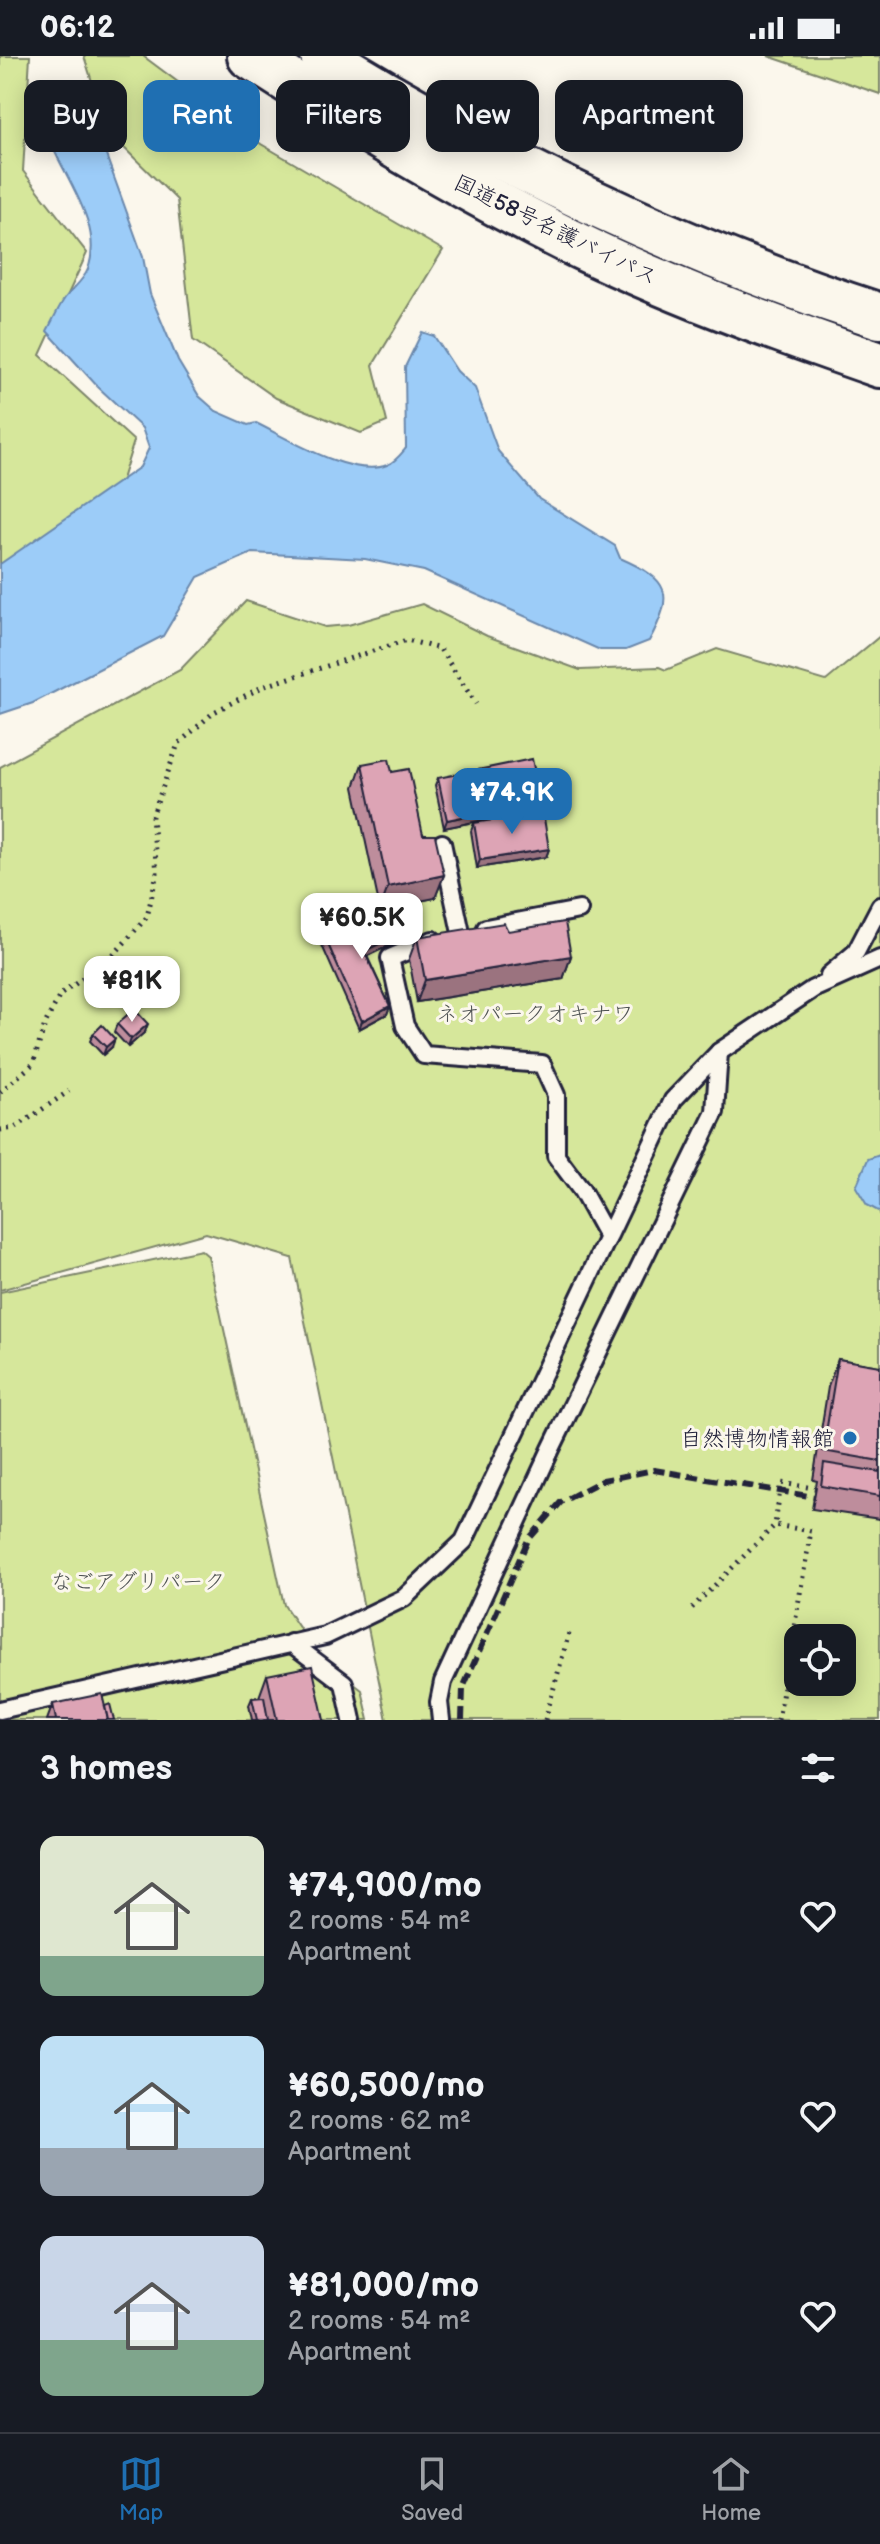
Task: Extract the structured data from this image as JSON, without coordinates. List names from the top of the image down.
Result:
{
  "streets": {
    "highway": ["国道58号名護バイパス"]
  },
  "parks": ["ネオパークオキナワ", "なごアグリパーク"],
  "places": ["自然博物情報館"],
  "page": {
    "status": "06:12",
    "chip": [
      "Buy",
      "Rent",
      "Filters",
      "New",
      "Apartment"
    ],
    "price": ["¥74.9K", "¥60.5K", "¥81K"],
    "heading": "3 homes",
    "list": [
      {
        "name": "¥74,900/mo",
        "note": "2 rooms · 54 m² · Apartment"
      },
      {
        "name": "¥60,500/mo",
        "note": "2 rooms · 62 m² · Apartment"
      },
      {
        "name": "¥81,000/mo",
        "note": "2 rooms · 54 m² · Apartment"
      }
    ],
    "tabs": ["Map", "Saved", "Home"]
  }
}
